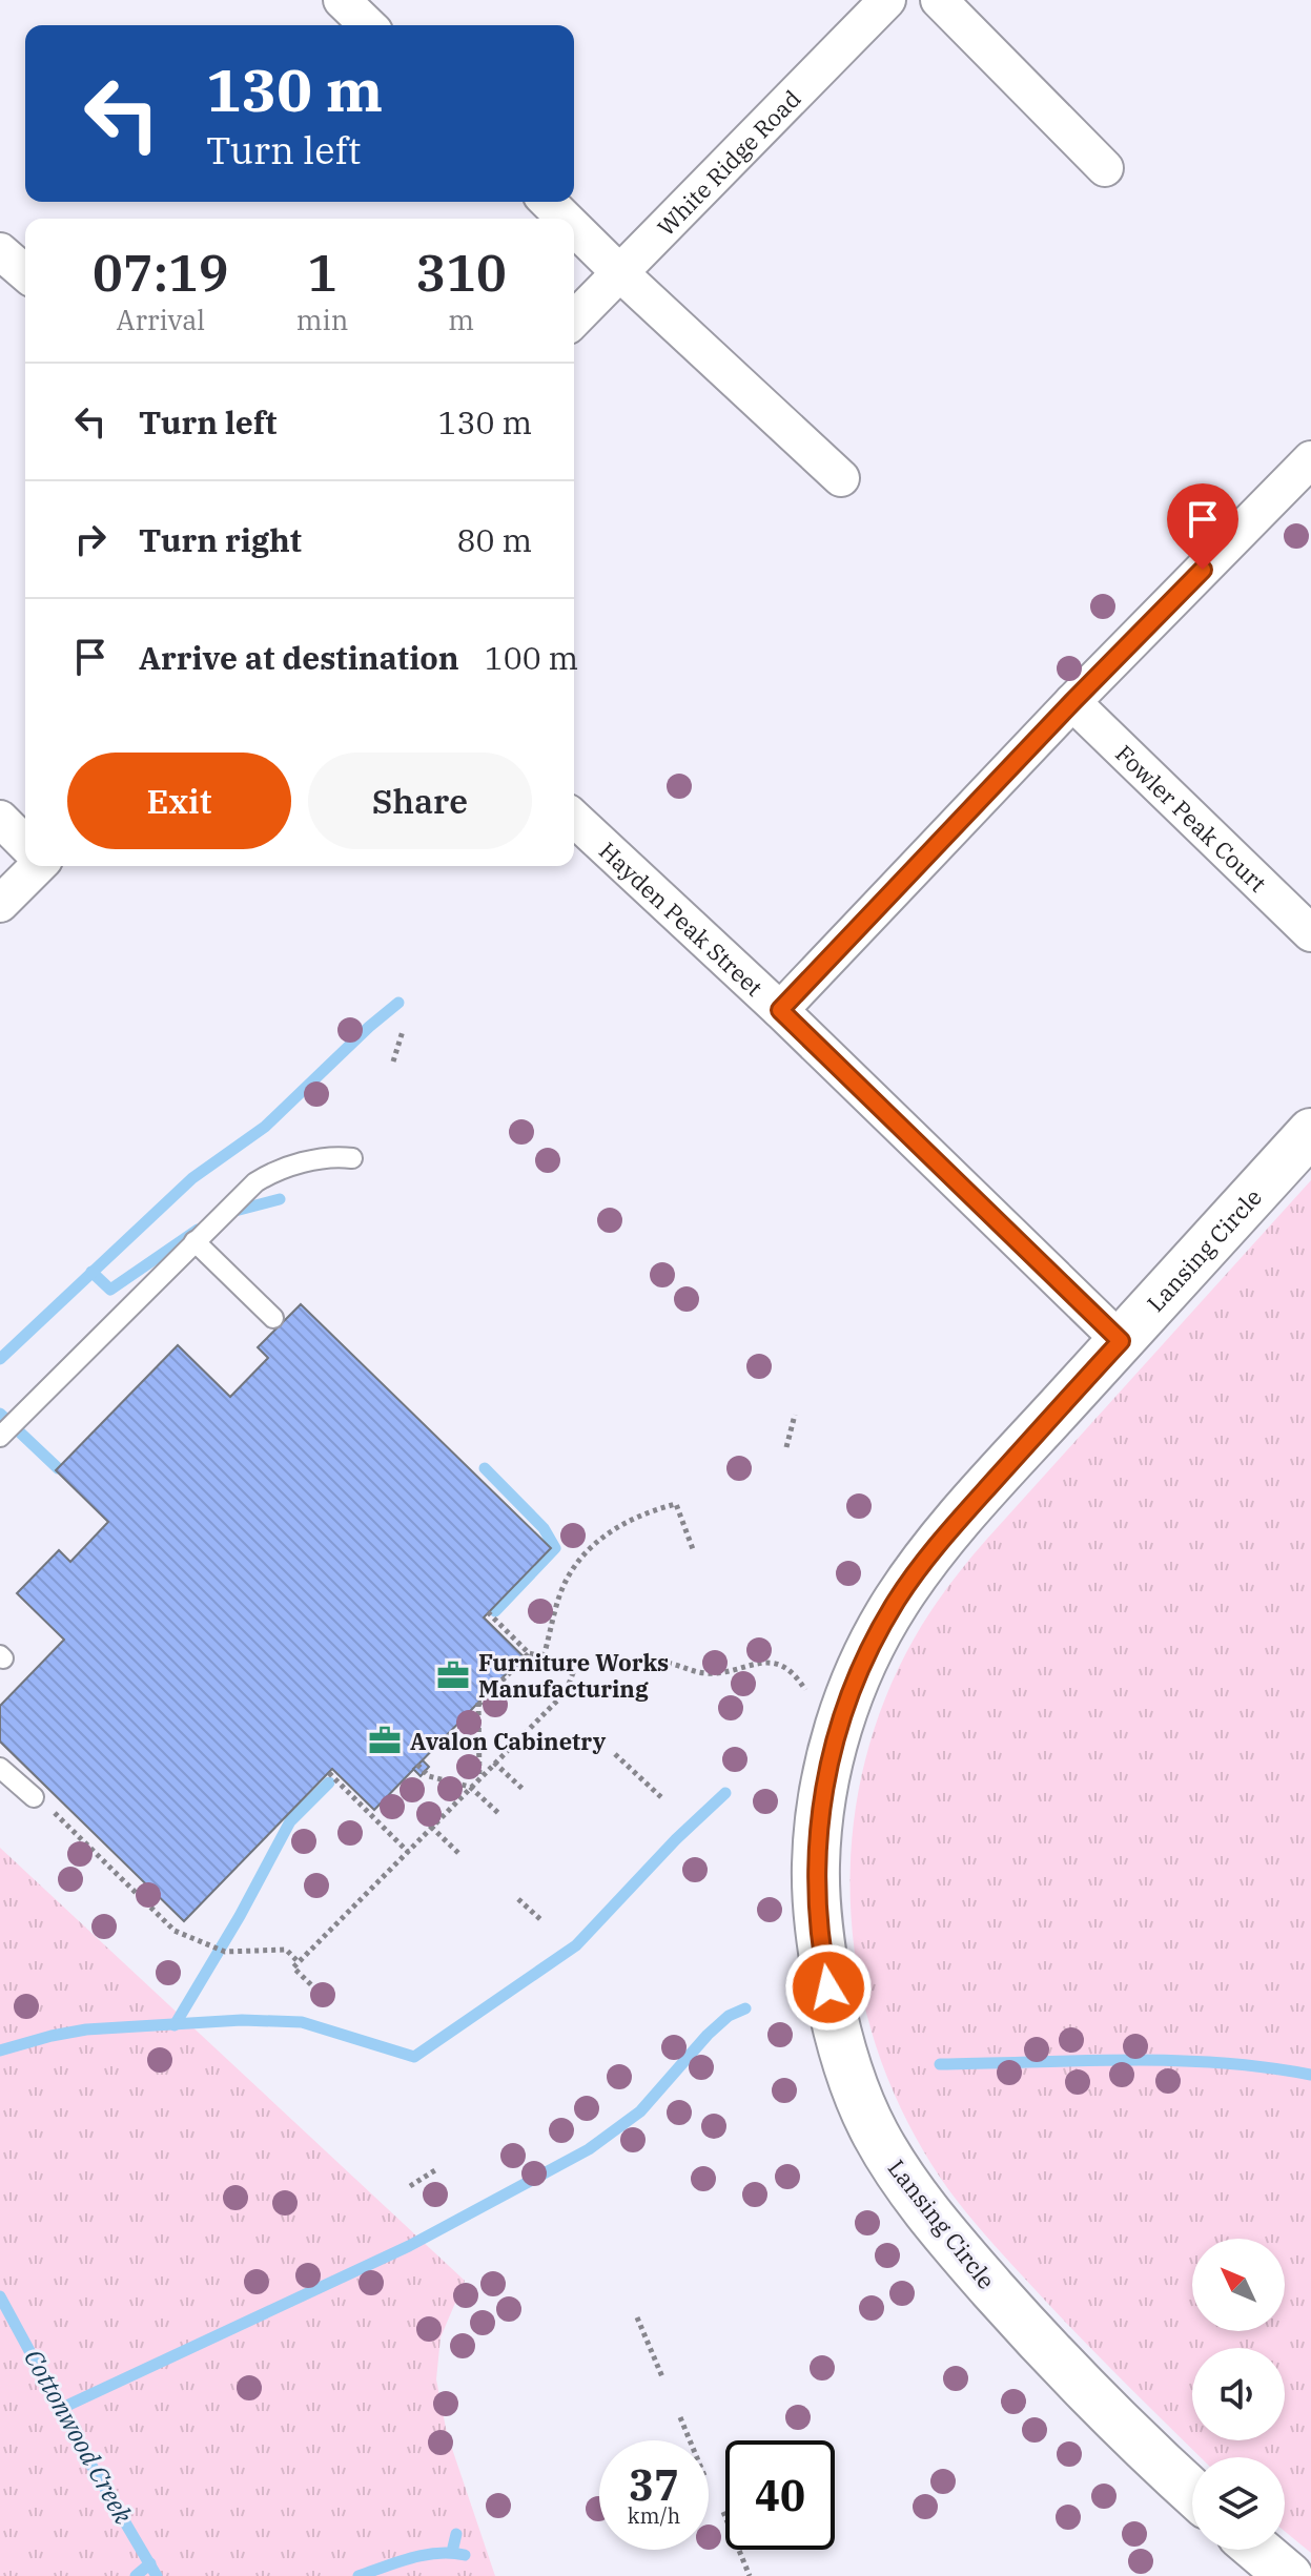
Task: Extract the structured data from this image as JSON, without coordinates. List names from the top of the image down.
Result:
{
  "streets": {
    "street": [
      "White Ridge Road",
      "Fowler Peak Court",
      "Hayden Peak Street",
      "Lansing Circle"
    ]
  },
  "crossings": [
    ["Hayden Peak Street", "Lansing Circle"]
  ],
  "water": ["Cottonwood Creek"],
  "places": {
    "office": ["Furniture Works Manufacturing", "Avalon Cabinetry"]
  },
  "north": "top left",
  "page": {
    "turn": ["130 m", "Turn left"],
    "eta": [
      "07:19",
      "Arrival",
      "1",
      "min",
      "310",
      "m"
    ],
    "list": [
      {
        "name": "Turn left",
        "value": "130 m"
      },
      {
        "name": "Turn right",
        "value": "80 m"
      },
      {
        "name": "Arrive at destination",
        "value": "100 m"
      }
    ],
    "buttons": ["Exit", "Share"],
    "speed": "37 km/h",
    "limit": "40"
  }
}
